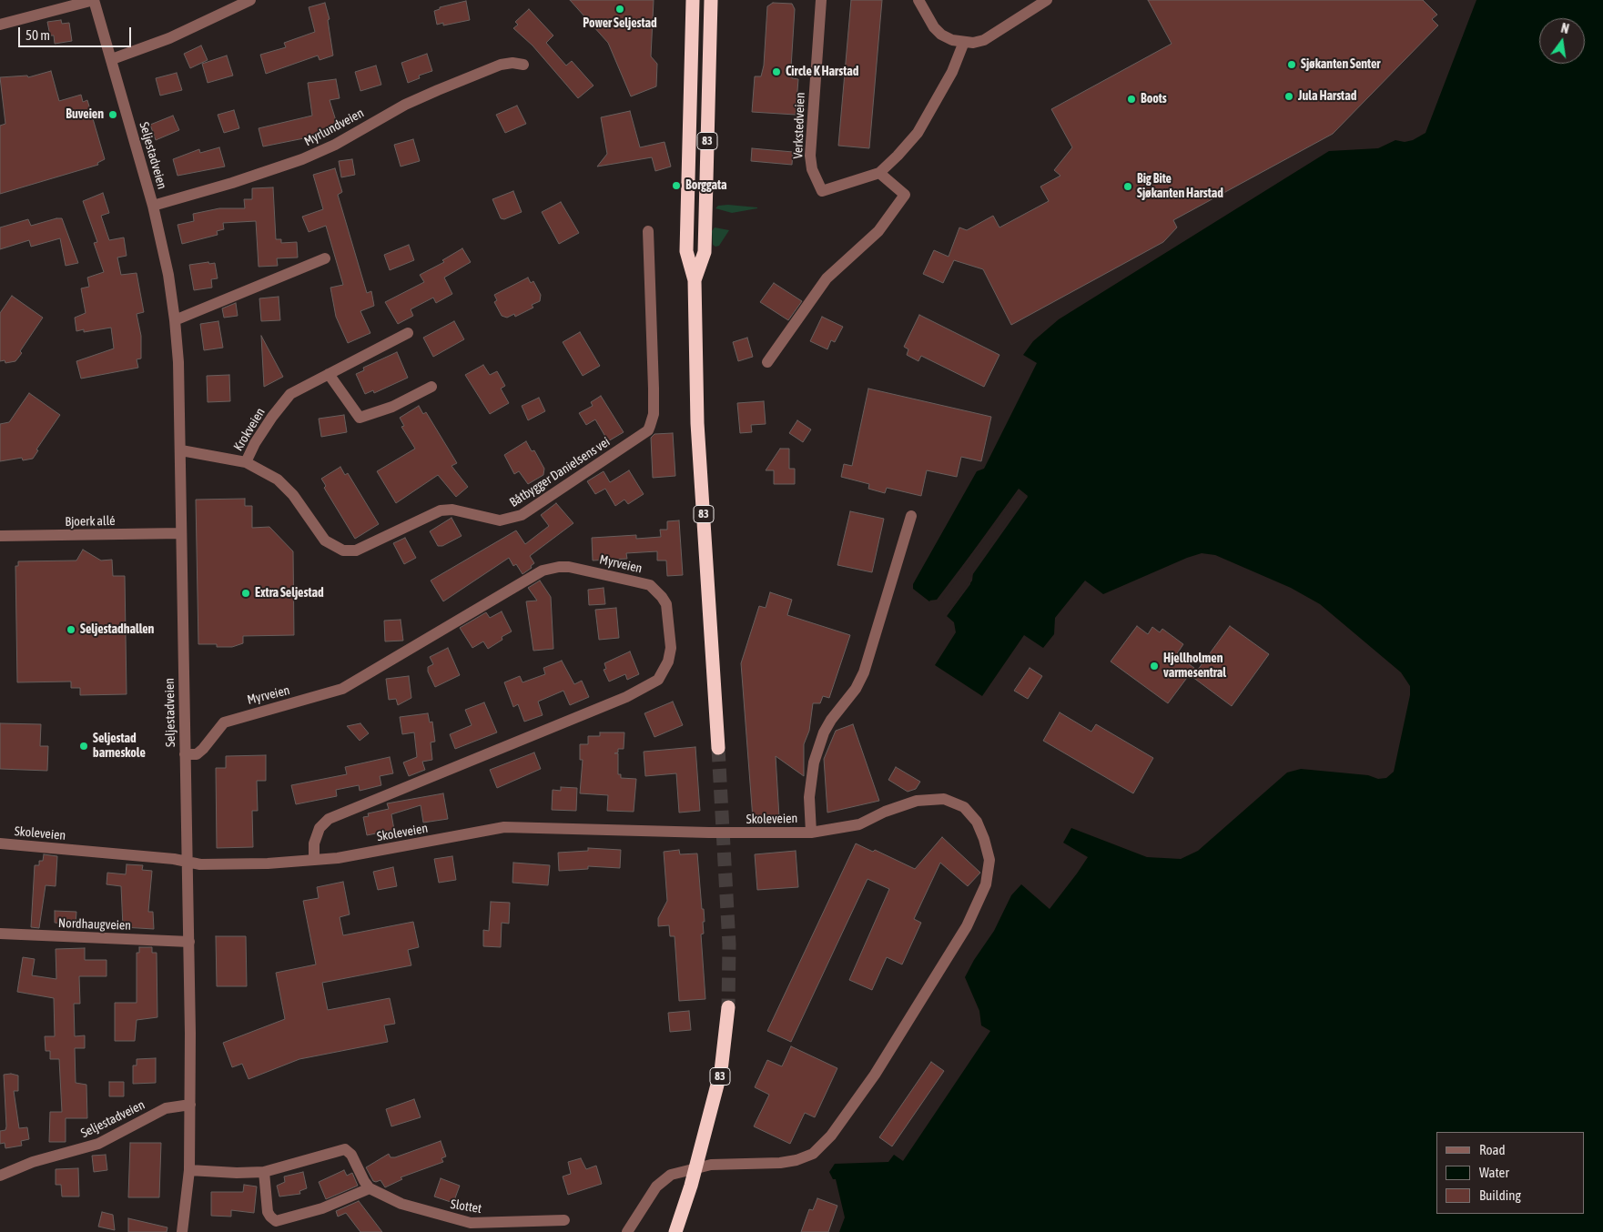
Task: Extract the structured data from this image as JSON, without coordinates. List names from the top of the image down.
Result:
{
  "streets": {
    "highway": ["83"],
    "street": [
      "Verkstedveien",
      "Myrlundveien",
      "Seljestadveien",
      "Krokveien",
      "Båtbygger Danielsens vei",
      "Bjoerk allé",
      "Myrveien",
      "Skoleveien",
      "Nordhaugveien",
      "Slottet"
    ]
  },
  "crossings": [
    ["Myrlundveien", "Seljestadveien"],
    ["Seljestadveien", "Krokveien"],
    ["Seljestadveien", "Bjoerk allé"],
    ["Seljestadveien", "Myrveien"],
    ["Seljestadveien", "Skoleveien"],
    ["Seljestadveien", "Nordhaugveien"],
    ["Krokveien", "Båtbygger Danielsens vei"],
    ["Myrveien", "Skoleveien"]
  ],
  "places": [
    "Power Seljestad",
    "Sjøkanten Senter",
    "Circle K Harstad",
    "Jula Harstad",
    "Boots",
    "Buveien",
    "Borggata",
    "Big Bite Sjøkanten Harstad",
    "Extra Seljestad",
    "Seljestadhallen",
    "Hjellholmen varmesentral",
    "Seljestad barneskole"
  ],
  "legend": ["Road", "Water", "Building"],
  "scale_bar": "50 m",
  "north": "top"
}
